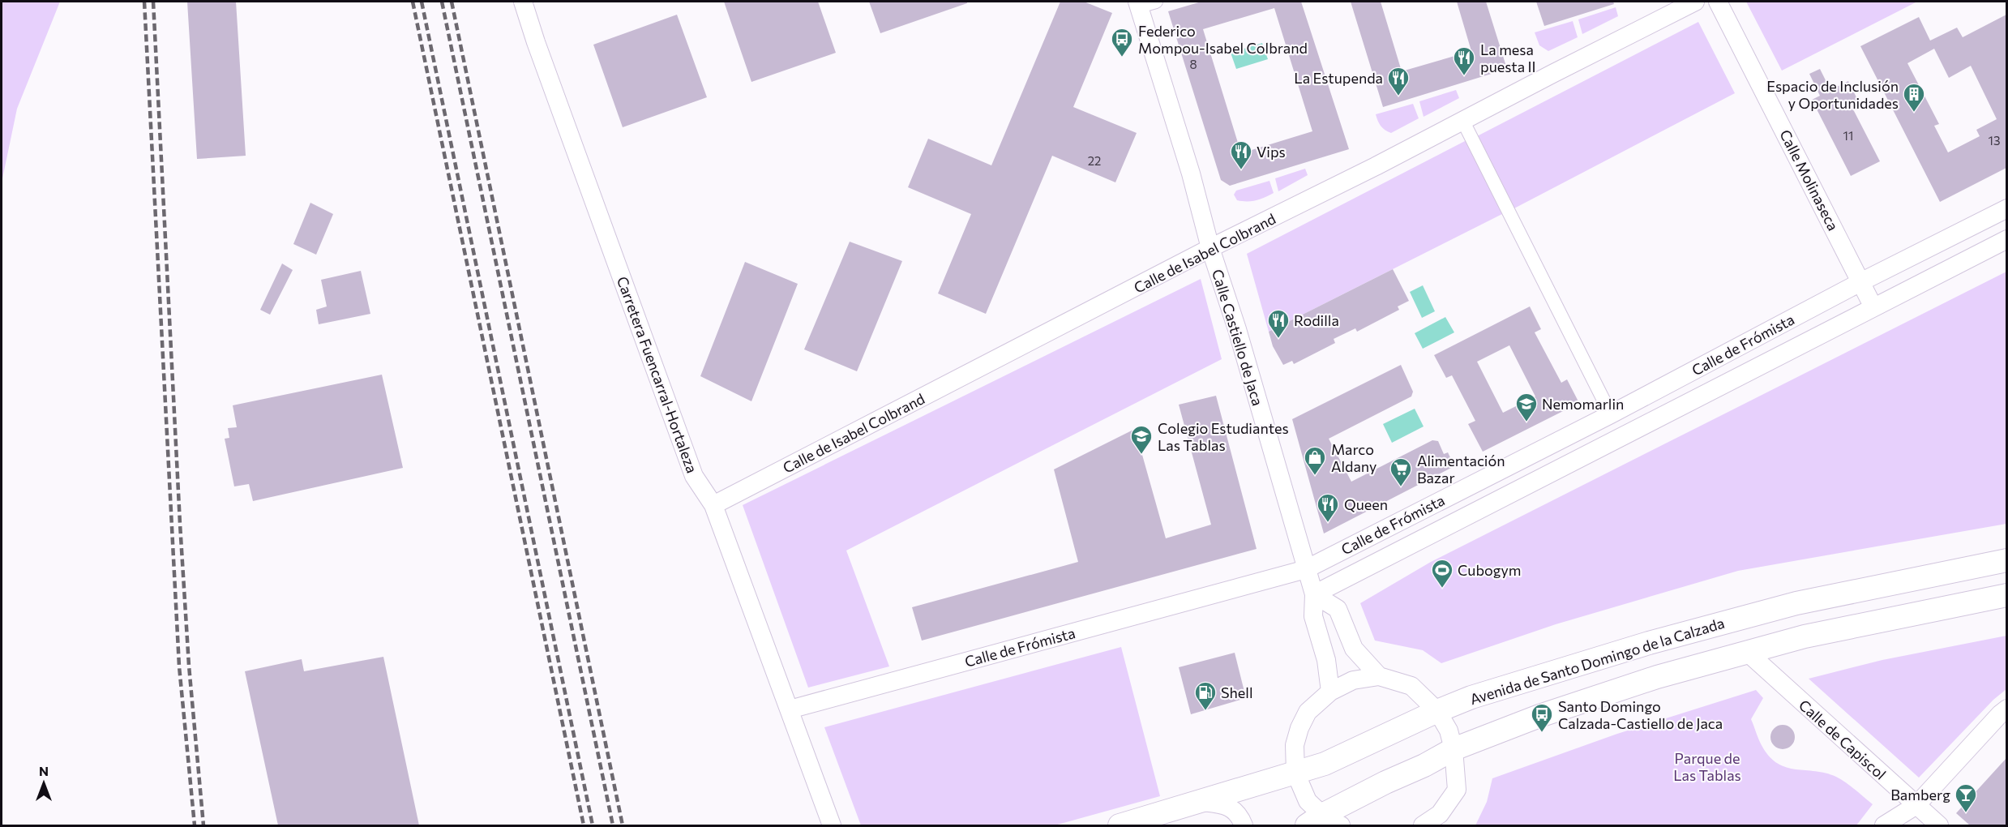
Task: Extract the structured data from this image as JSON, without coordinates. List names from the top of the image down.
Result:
{
  "streets": {
    "street": [
      "Calle Molinaseca",
      "Calle de Isabel Colbrand",
      "Calle Castiello de Jaca",
      "Calle de Frómista",
      "Carretera Fuencarral-Hortaleza",
      "Avenida de Santo Domingo de la Calzada",
      "Calle de Capiscol"
    ]
  },
  "crossings": [
    ["Calle Molinaseca", "Calle de Frómista"],
    ["Calle de Isabel Colbrand", "Calle Castiello de Jaca"],
    ["Calle de Isabel Colbrand", "Carretera Fuencarral-Hortaleza"],
    ["Calle Castiello de Jaca", "Calle de Frómista"],
    ["Calle de Frómista", "Carretera Fuencarral-Hortaleza"]
  ],
  "parks": ["Parque de Las Tablas"],
  "places": {
    "bus stop": ["Federico Mompou-Isabel Colbrand", "Santo Domingo Calzada-Castiello de Jaca"],
    "restaurant": [
      "La mesa puesta II",
      "La Estupenda",
      "Vips",
      "Rodilla",
      "Queen"
    ],
    "building": ["Espacio de Inclusión y Oportunidades"],
    "school or university": ["Nemomarlin", "Colegio Estudiantes Las Tablas"],
    "shop": ["Marco Aldany"],
    "supermarket": ["Alimentación Bazar"],
    "sports": ["Cubogym"],
    "fuel station": ["Shell"],
    "bar": ["Bamberg"]
  },
  "house_numbers": [
    "8",
    "11",
    "13",
    "22"
  ],
  "north": "top"
}
